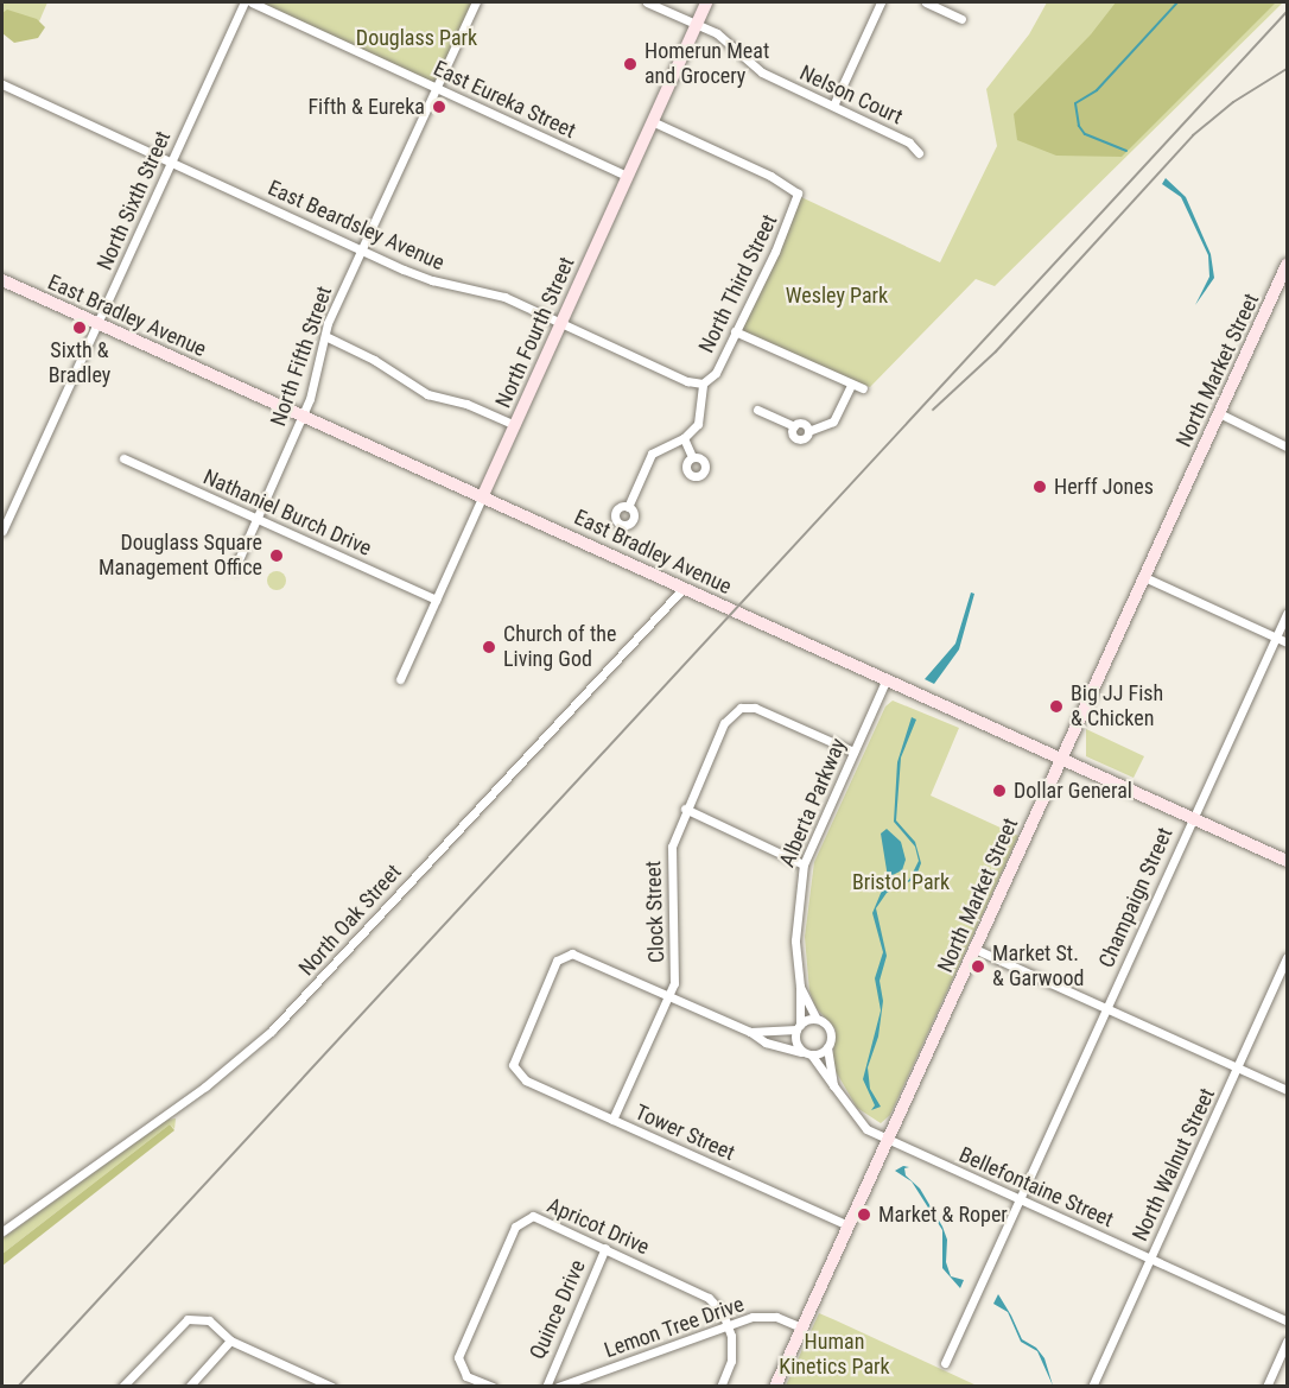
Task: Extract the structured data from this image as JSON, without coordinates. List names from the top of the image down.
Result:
{
  "streets": {
    "main road": ["East Bradley Avenue", "North Fourth Street", "North Market Street"],
    "street": [
      "Nelson Court",
      "East Eureka Street",
      "North Sixth Street",
      "East Beardsley Avenue",
      "North Third Street",
      "North Fifth Street",
      "Nathaniel Burch Drive",
      "Alberta Parkway",
      "Champaign Street",
      "Clock Street",
      "North Oak Street",
      "Tower Street",
      "North Walnut Street",
      "Bellefontaine Street",
      "Apricot Drive",
      "Quince Drive",
      "Lemon Tree Drive"
    ]
  },
  "crossings": [
    ["Nelson Court", "North Fourth Street"],
    ["East Eureka Street", "North Fourth Street"],
    ["East Eureka Street", "North Fifth Street"],
    ["North Sixth Street", "East Beardsley Avenue"],
    ["North Sixth Street", "East Bradley Avenue"],
    ["East Beardsley Avenue", "North Third Street"],
    ["East Beardsley Avenue", "North Fourth Street"],
    ["East Beardsley Avenue", "North Fifth Street"],
    ["North Third Street", "North Fourth Street"],
    ["East Bradley Avenue", "North Fourth Street"],
    ["East Bradley Avenue", "North Fifth Street"],
    ["East Bradley Avenue", "North Market Street"],
    ["East Bradley Avenue", "Alberta Parkway"],
    ["East Bradley Avenue", "Champaign Street"],
    ["East Bradley Avenue", "North Oak Street"],
    ["North Fourth Street", "Nathaniel Burch Drive"],
    ["North Fifth Street", "Nathaniel Burch Drive"],
    ["North Market Street", "Tower Street"],
    ["North Market Street", "Bellefontaine Street"],
    ["North Market Street", "Lemon Tree Drive"],
    ["Alberta Parkway", "Clock Street"],
    ["Champaign Street", "Bellefontaine Street"],
    ["Clock Street", "Tower Street"],
    ["North Walnut Street", "Bellefontaine Street"],
    ["Apricot Drive", "Quince Drive"],
    ["Apricot Drive", "Lemon Tree Drive"]
  ],
  "parks": [
    "Douglass Park",
    "Wesley Park",
    "Bristol Park",
    "Human Kinetics Park"
  ],
  "places": [
    "Homerun Meat and Grocery",
    "Fifth & Eureka",
    "Sixth & Bradley",
    "Herff Jones",
    "Douglass Square Management Office",
    "Church of the Living God",
    "Big JJ Fish & Chicken",
    "Dollar General",
    "Market St. & Garwood",
    "Market & Roper"
  ]
}
